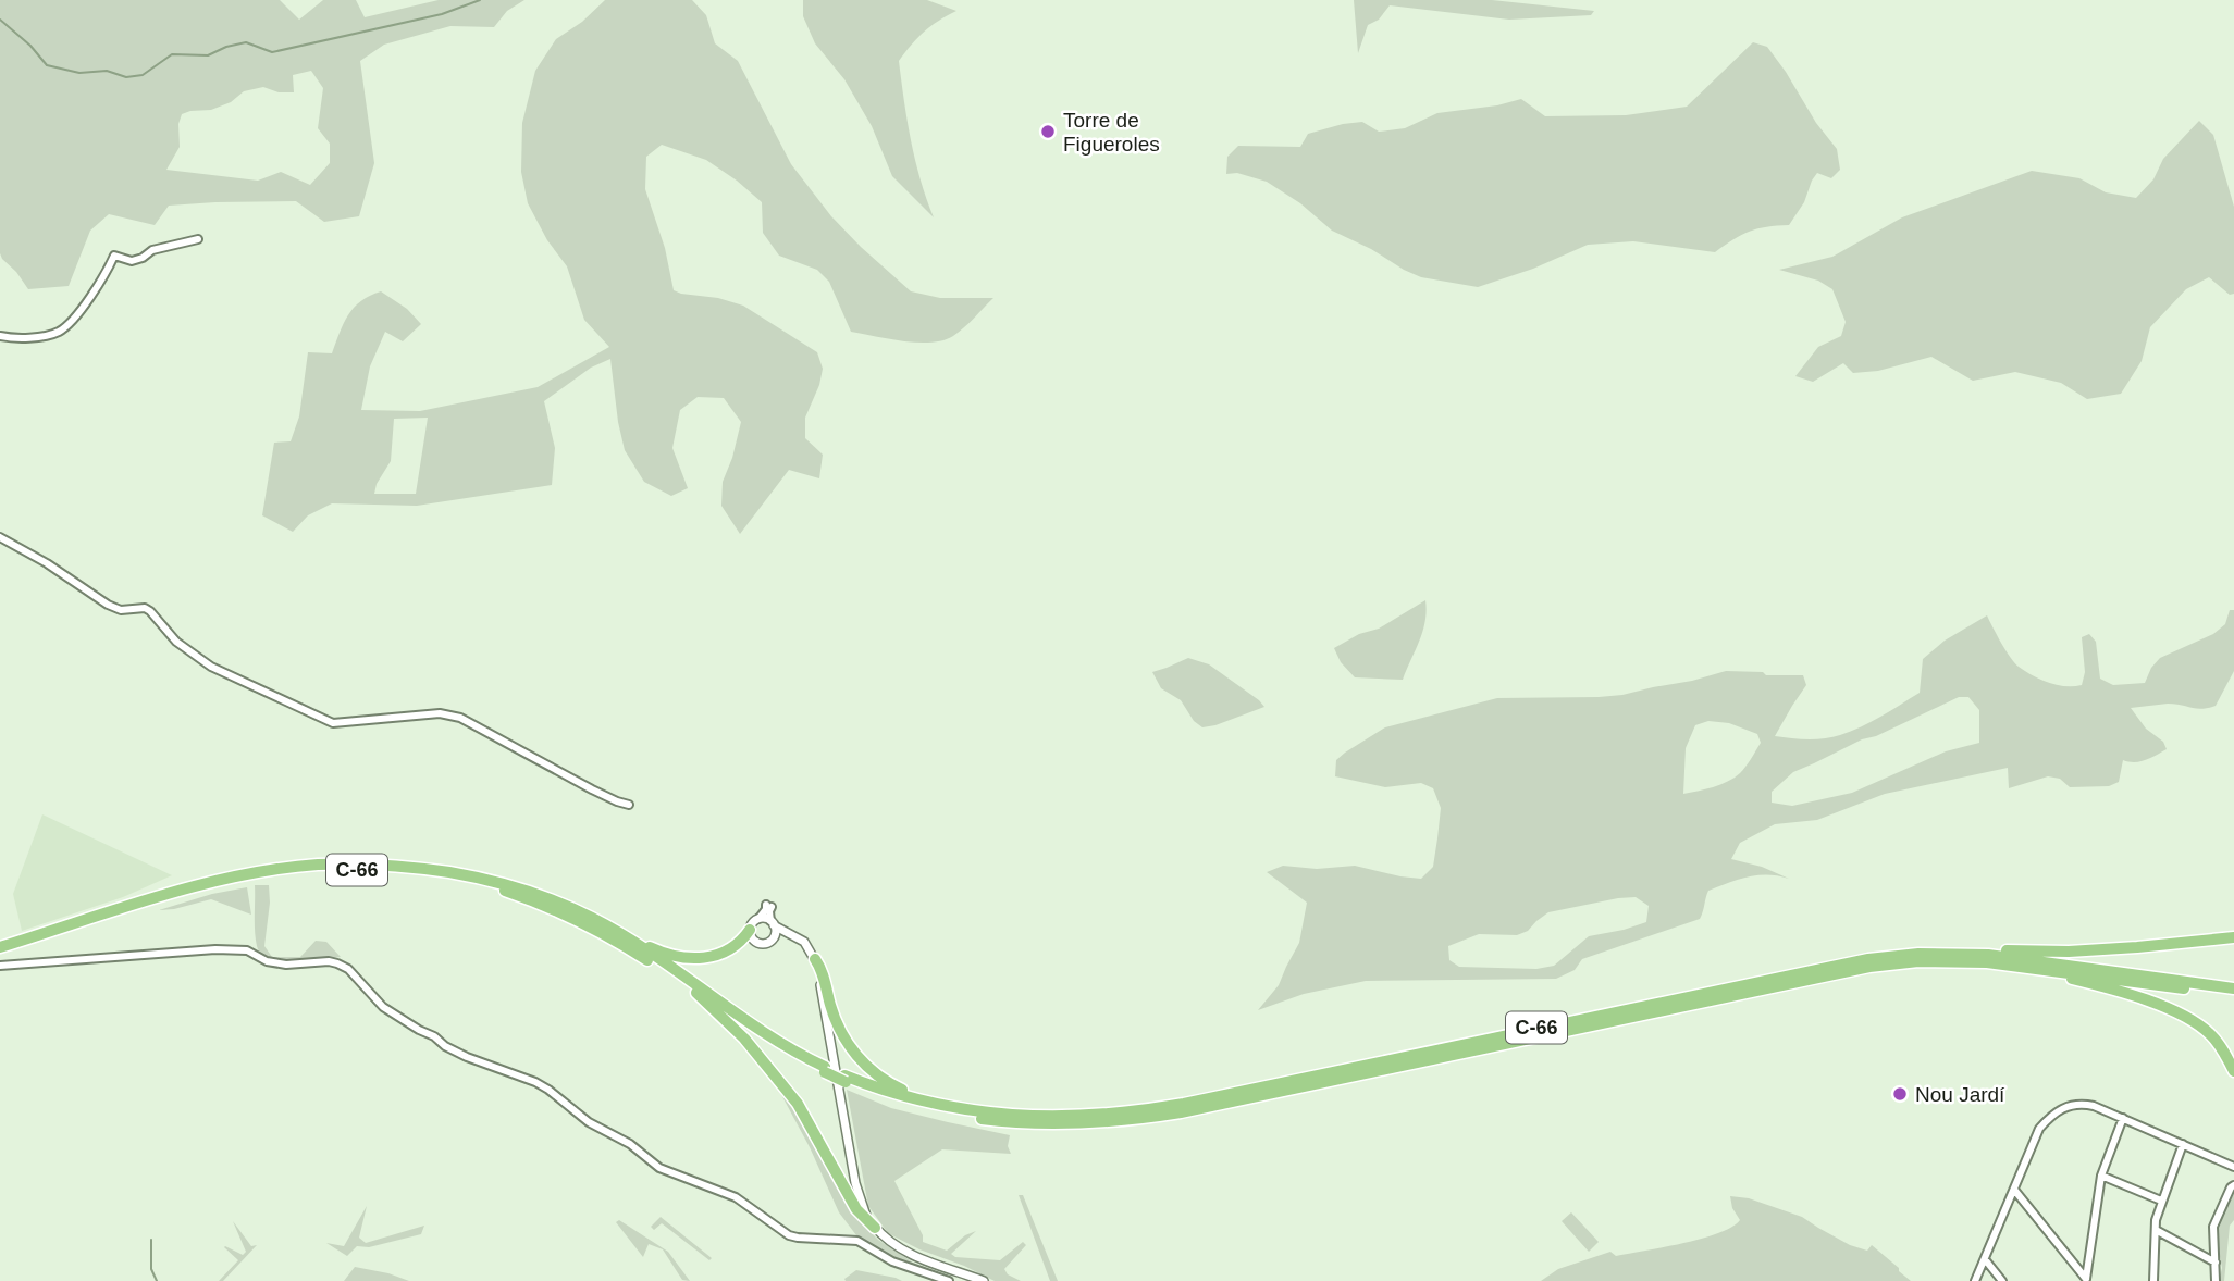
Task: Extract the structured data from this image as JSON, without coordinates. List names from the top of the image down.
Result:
{
  "streets": {
    "highway": ["C-66"]
  },
  "places": ["Torre de Figueroles", "Nou Jardí"]
}
